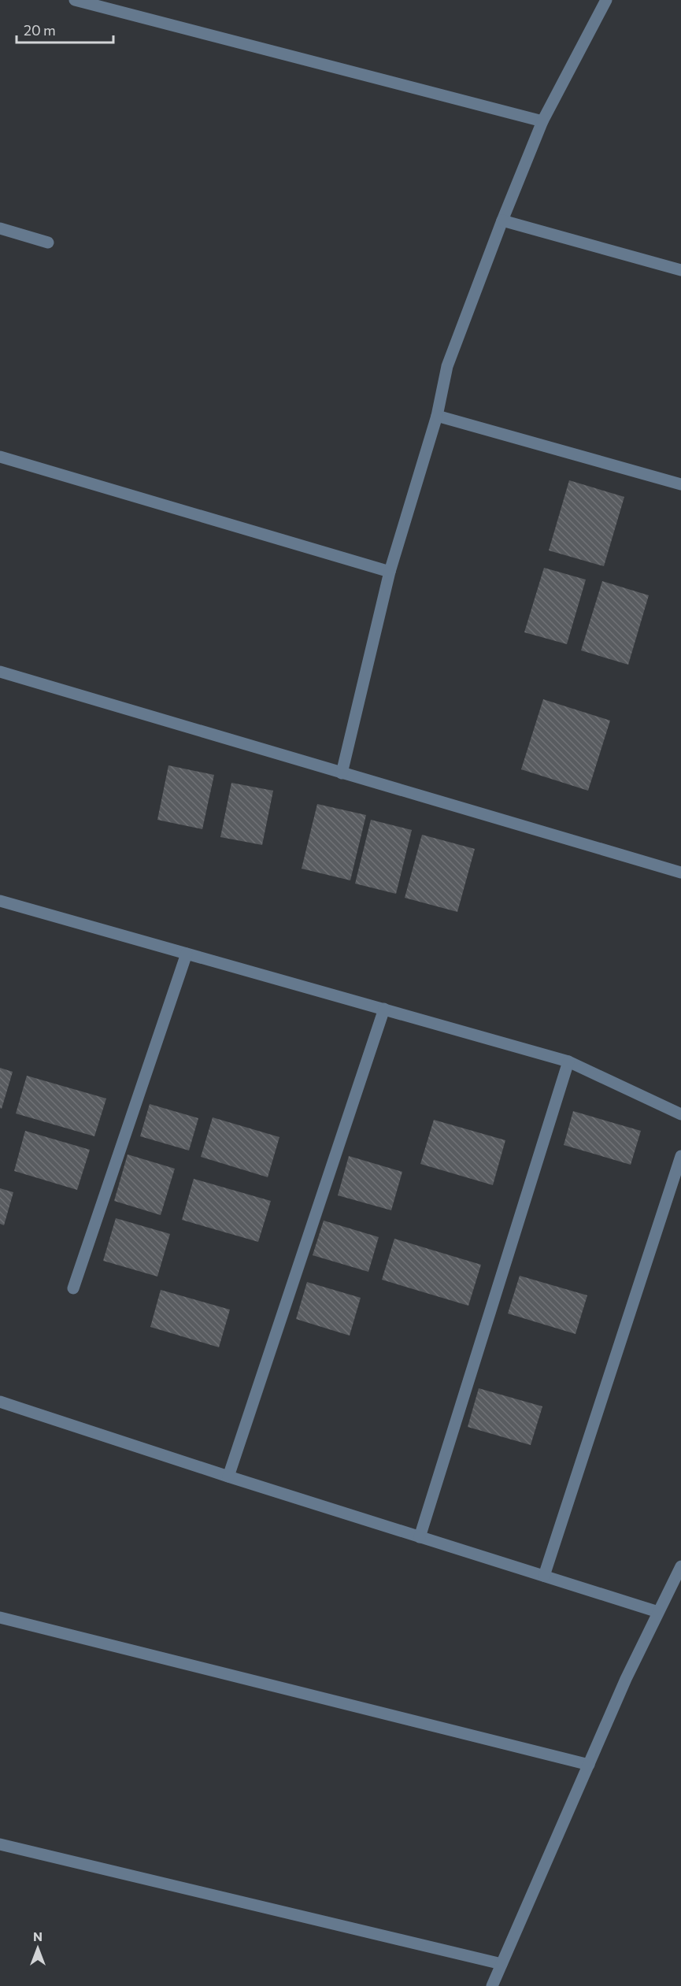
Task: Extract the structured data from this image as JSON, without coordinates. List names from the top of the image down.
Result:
{
  "scale_bar": "20 m",
  "north": "top"
}
